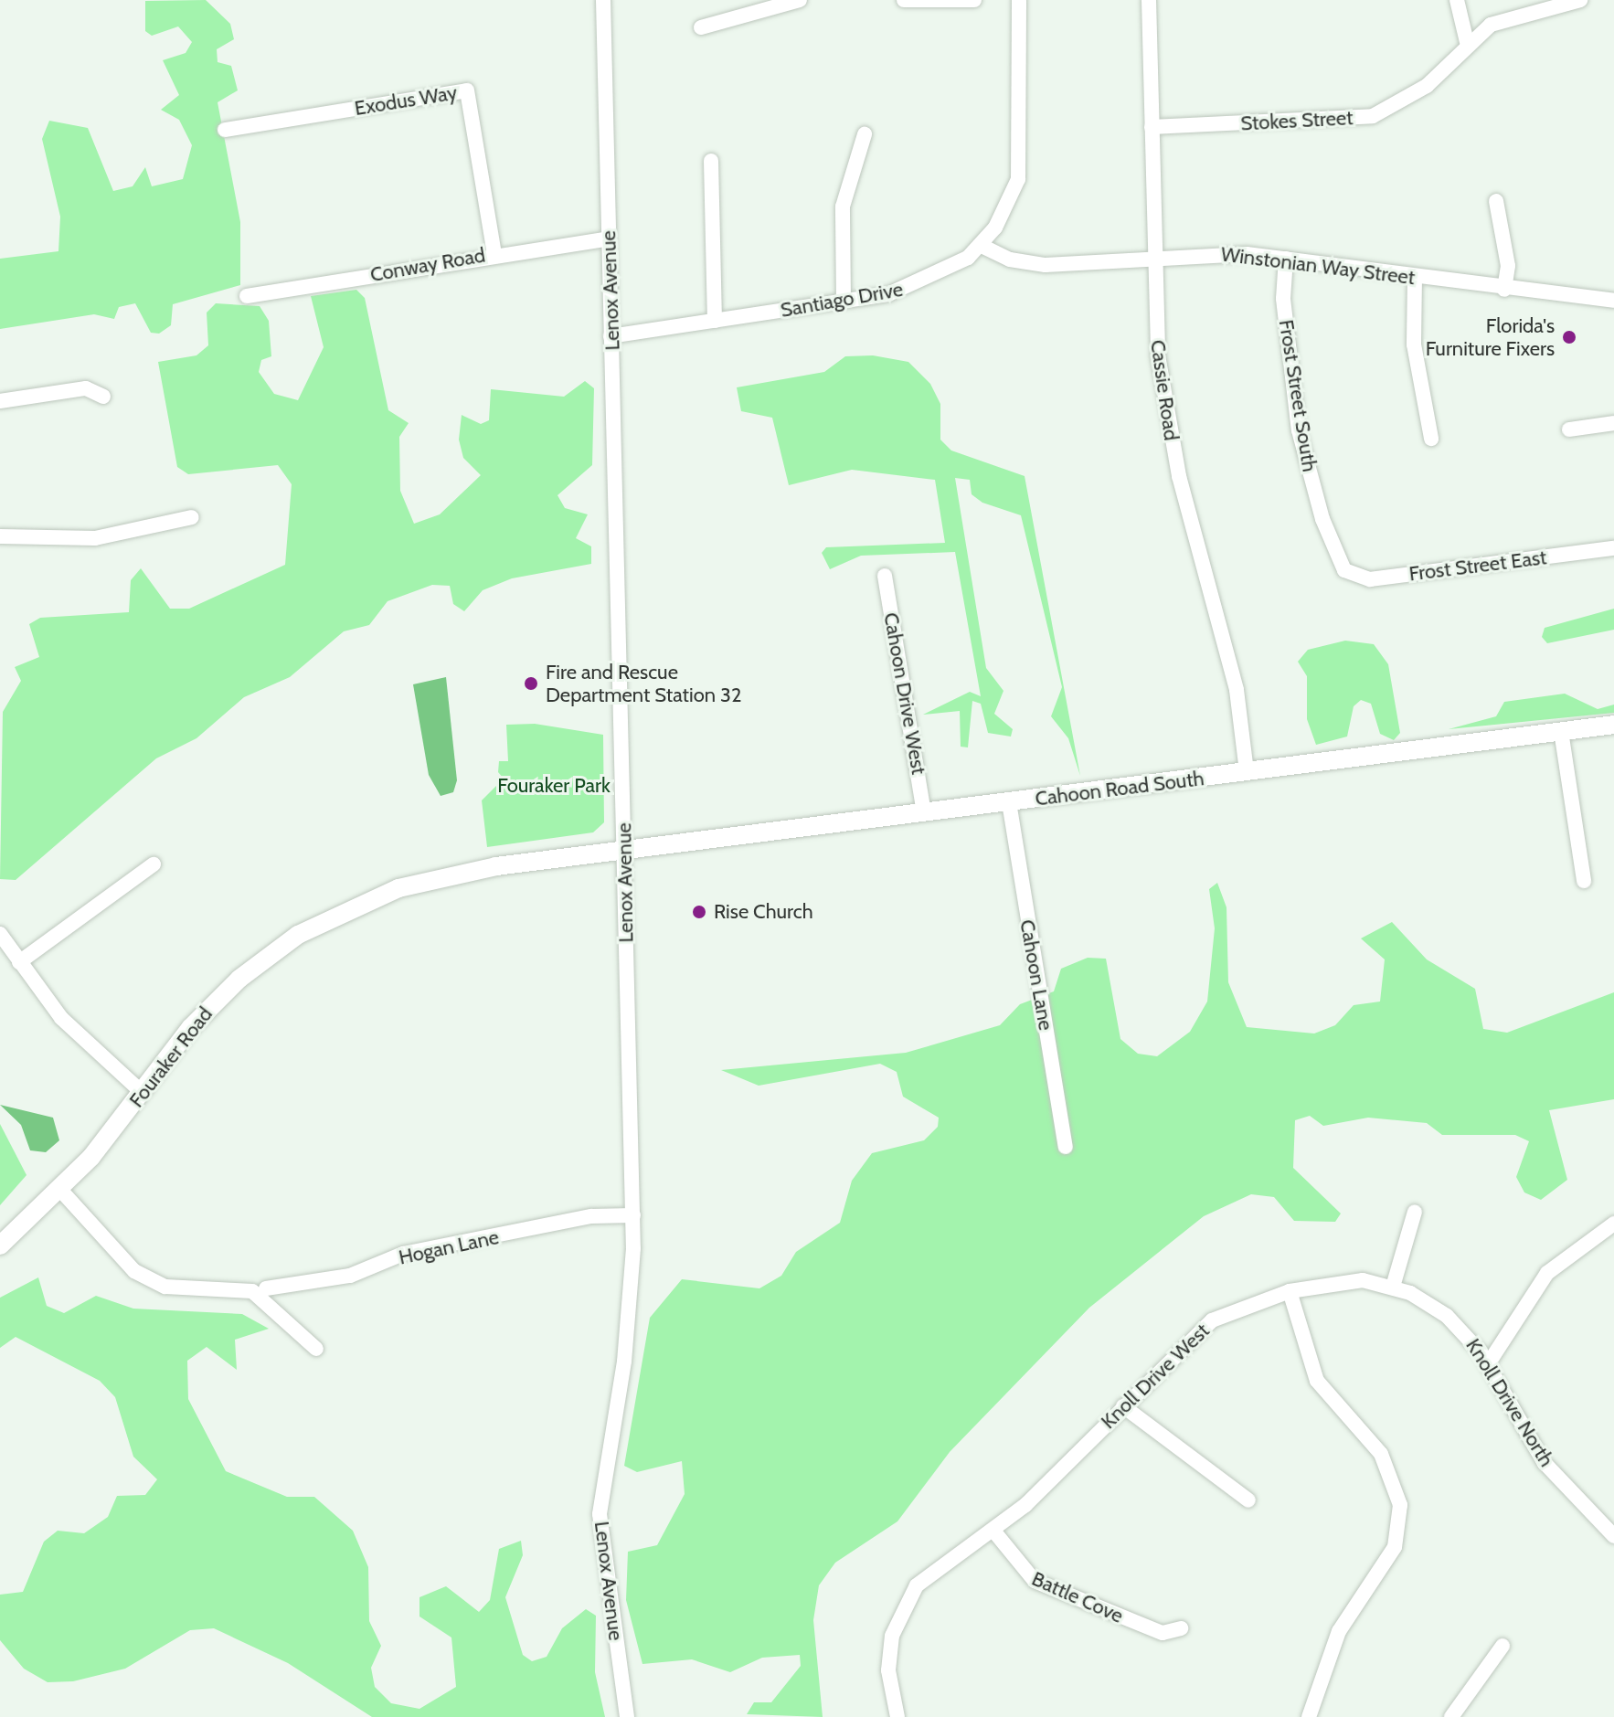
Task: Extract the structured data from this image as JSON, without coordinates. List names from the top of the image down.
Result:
{
  "streets": {
    "main road": ["Cahoon Road South", "Fouraker Road"],
    "street": [
      "Exodus Way",
      "Stokes Street",
      "Conway Road",
      "Winstonian Way Street",
      "Lenox Avenue",
      "Santiago Drive",
      "Cassie Road",
      "Frost Street South",
      "Frost Street East",
      "Cahoon Drive West",
      "Cahoon Lane",
      "Hogan Lane",
      "Knoll Drive West",
      "Knoll Drive North",
      "Battle Cove"
    ]
  },
  "crossings": [
    ["Exodus Way", "Conway Road"],
    ["Stokes Street", "Cassie Road"],
    ["Conway Road", "Lenox Avenue"],
    ["Winstonian Way Street", "Santiago Drive"],
    ["Winstonian Way Street", "Cassie Road"],
    ["Winstonian Way Street", "Frost Street South"],
    ["Lenox Avenue", "Santiago Drive"],
    ["Lenox Avenue", "Cahoon Road South"],
    ["Lenox Avenue", "Fouraker Road"],
    ["Lenox Avenue", "Hogan Lane"],
    ["Cassie Road", "Cahoon Road South"],
    ["Frost Street South", "Frost Street East"],
    ["Cahoon Drive West", "Cahoon Road South"],
    ["Cahoon Road South", "Cahoon Lane"],
    ["Cahoon Road South", "Fouraker Road"],
    ["Knoll Drive West", "Knoll Drive North"],
    ["Knoll Drive West", "Battle Cove"]
  ],
  "parks": ["Fouraker Park"],
  "places": ["Florida's Furniture Fixers", "Fire and Rescue Department Station 32", "Rise Church"]
}
